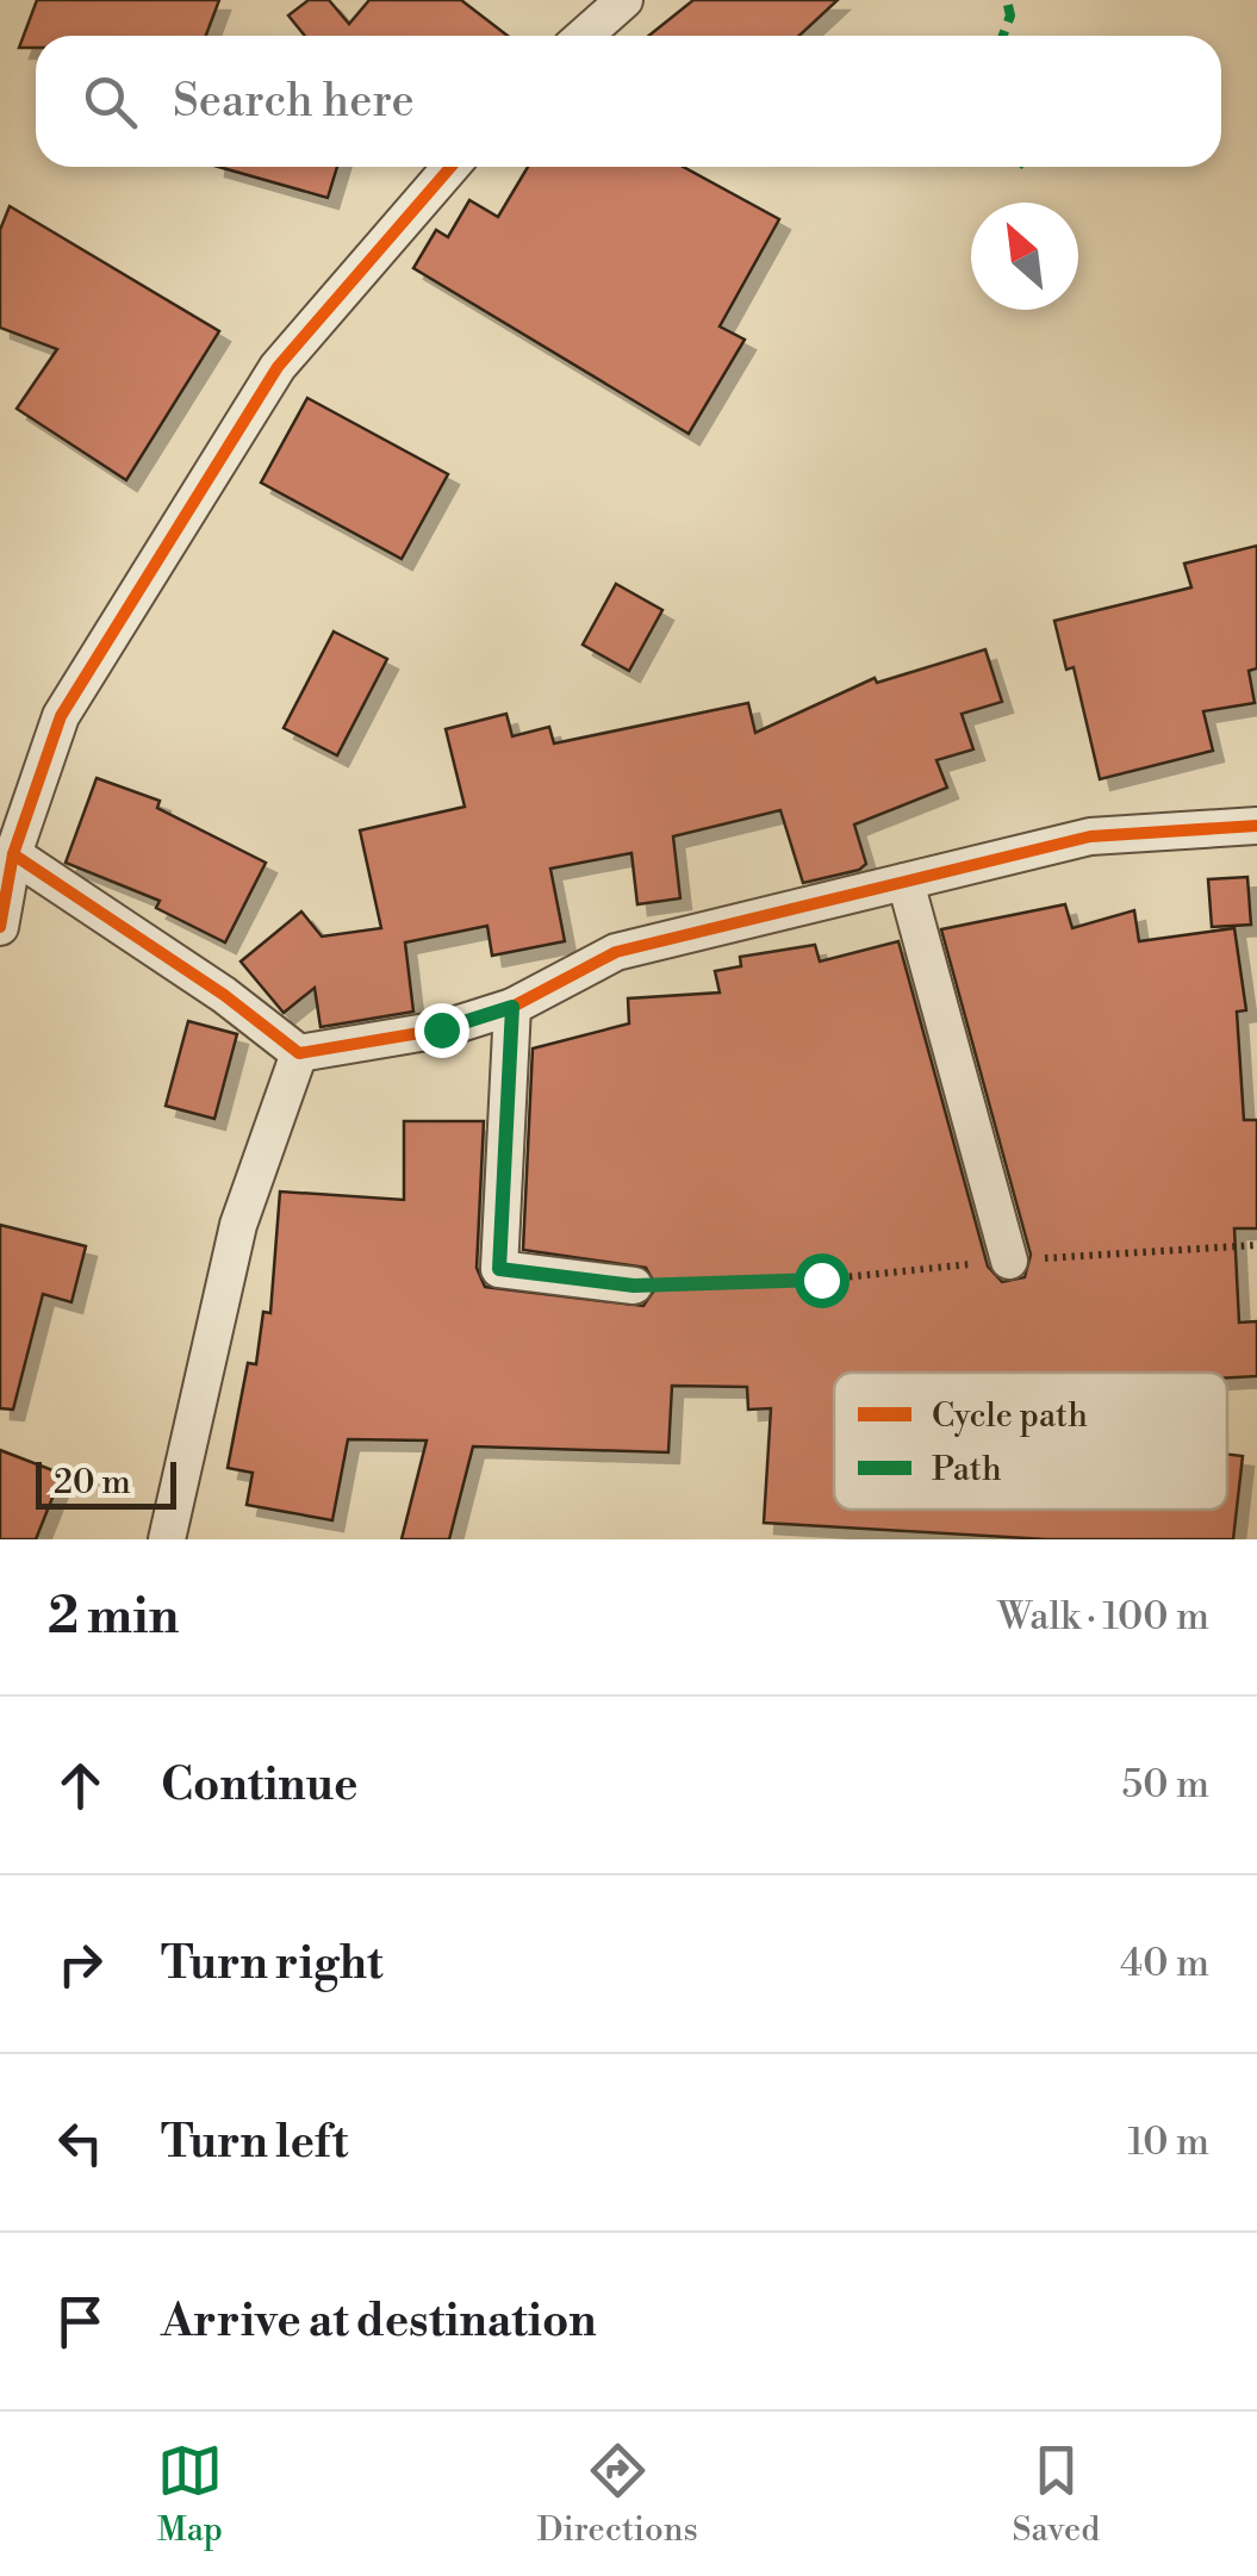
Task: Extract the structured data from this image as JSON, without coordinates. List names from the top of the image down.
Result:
{
  "legend": ["Cycle path", "Path"],
  "scale_bar": "20 m",
  "north": "top left",
  "page": {
    "search": "Search here",
    "scale": "20 m",
    "heading": ["2 min", "Walk · 100 m"],
    "list": [
      ["Continue", "50 m"],
      ["Turn right", "40 m"],
      ["Turn left", "10 m"],
      "Arrive at destination"
    ],
    "nav": ["Map", "Directions", "Saved"]
  }
}
